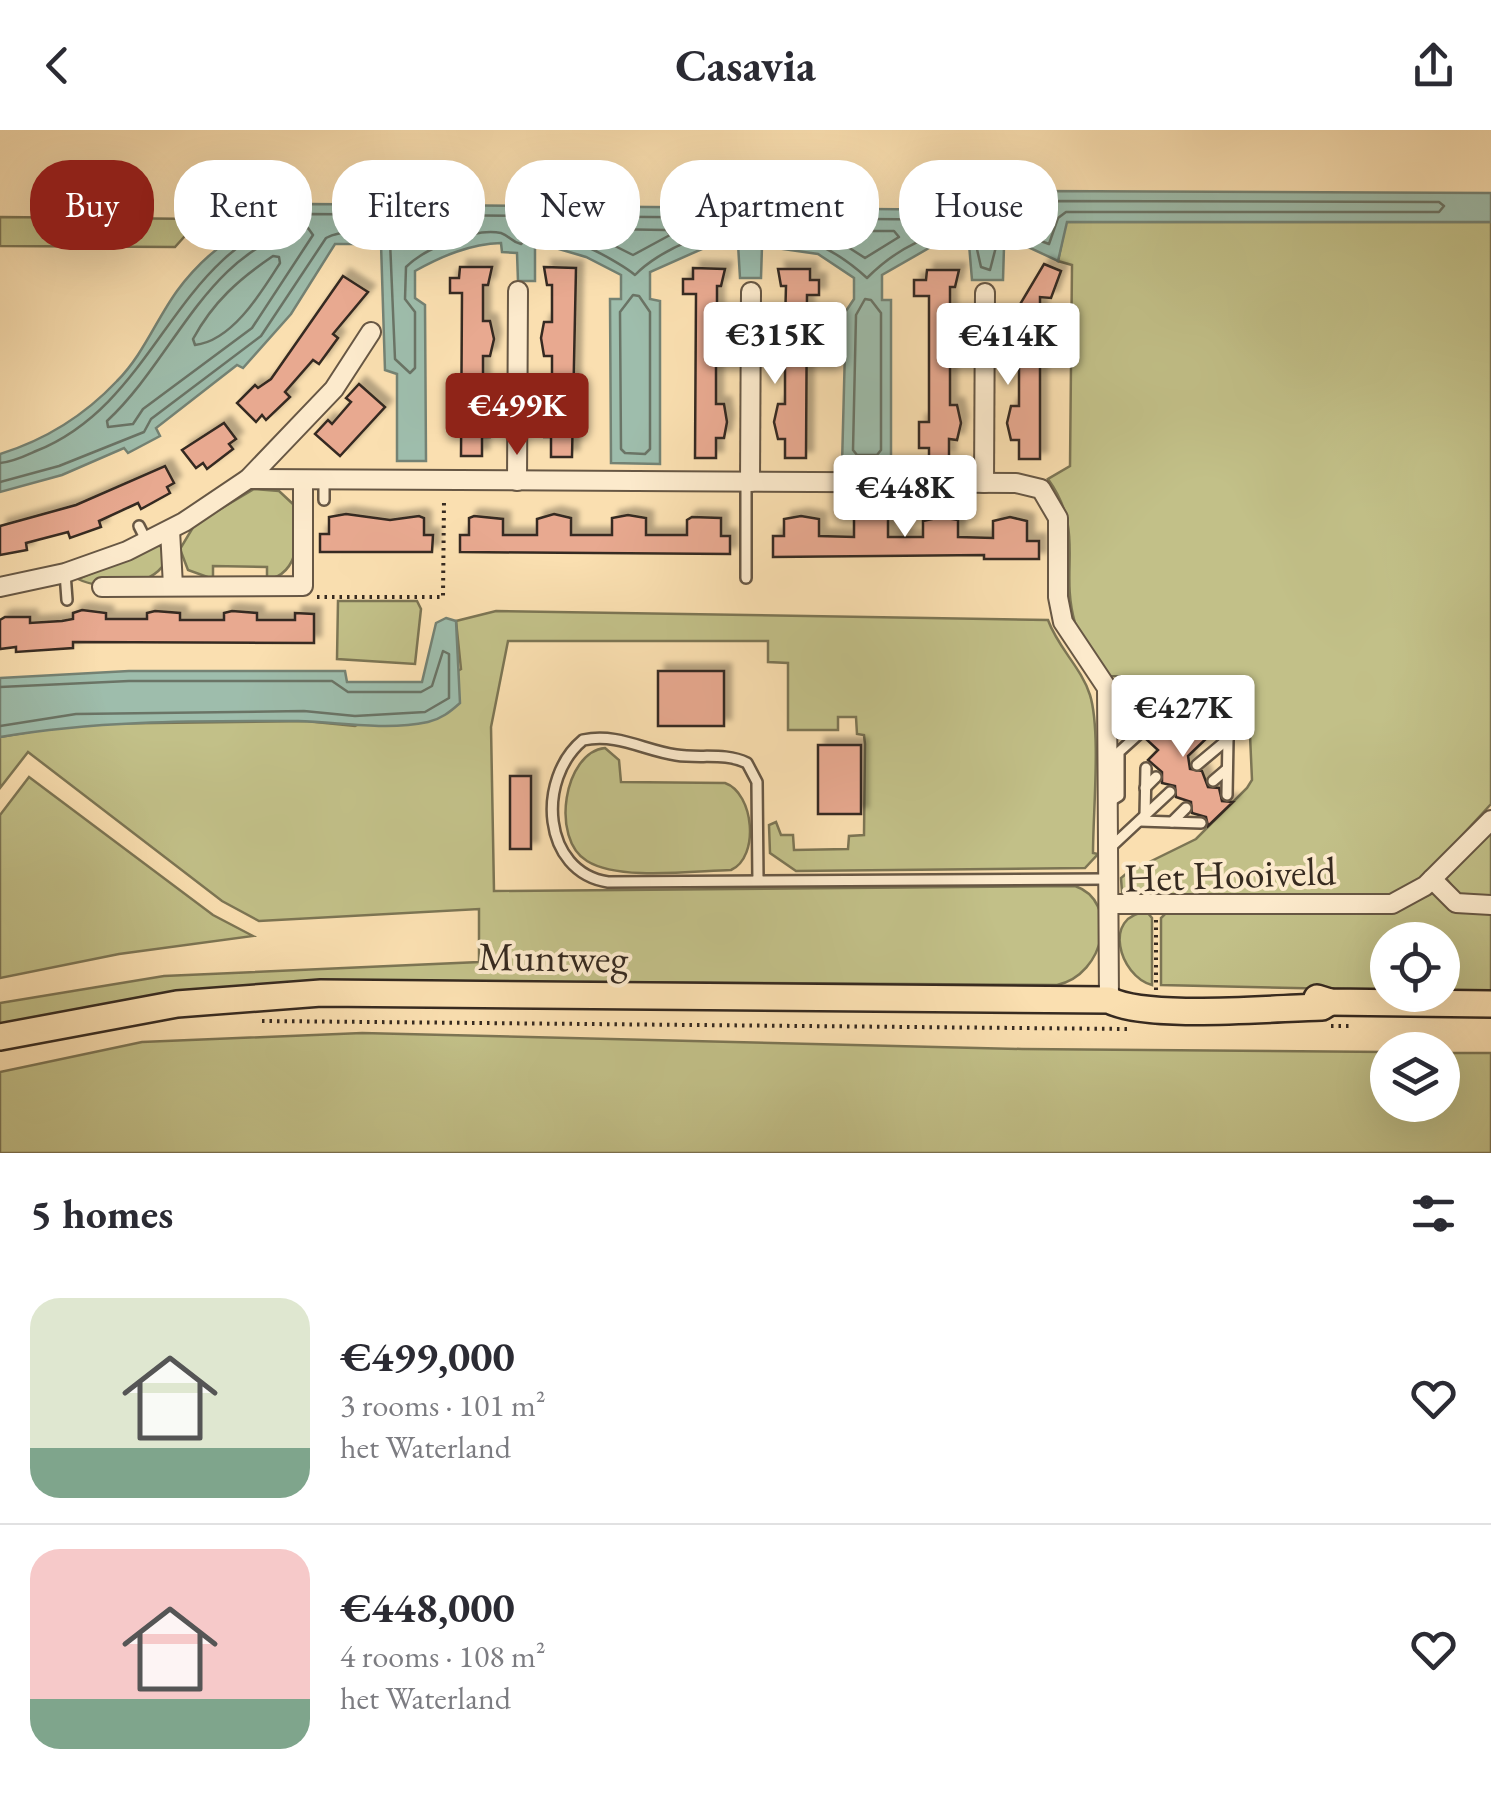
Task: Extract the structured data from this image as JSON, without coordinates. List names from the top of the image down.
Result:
{
  "streets": {
    "main road": ["Muntweg"],
    "street": ["Het Hooiveld"]
  },
  "crossings": [
    ["Het Hooiveld", "Muntweg"]
  ],
  "page": {
    "header": "Casavia",
    "chip": [
      "Buy",
      "Rent",
      "Filters",
      "New",
      "Apartment",
      "House"
    ],
    "price": [
      "€315K",
      "€414K",
      "€499K",
      "€448K",
      "€427K"
    ],
    "heading": "5 homes",
    "list": [
      {
        "name": "€499,000",
        "note": "3 rooms · 101 m² · het Waterland"
      },
      {
        "name": "€448,000",
        "note": "4 rooms · 108 m² · het Waterland"
      }
    ]
  }
}
